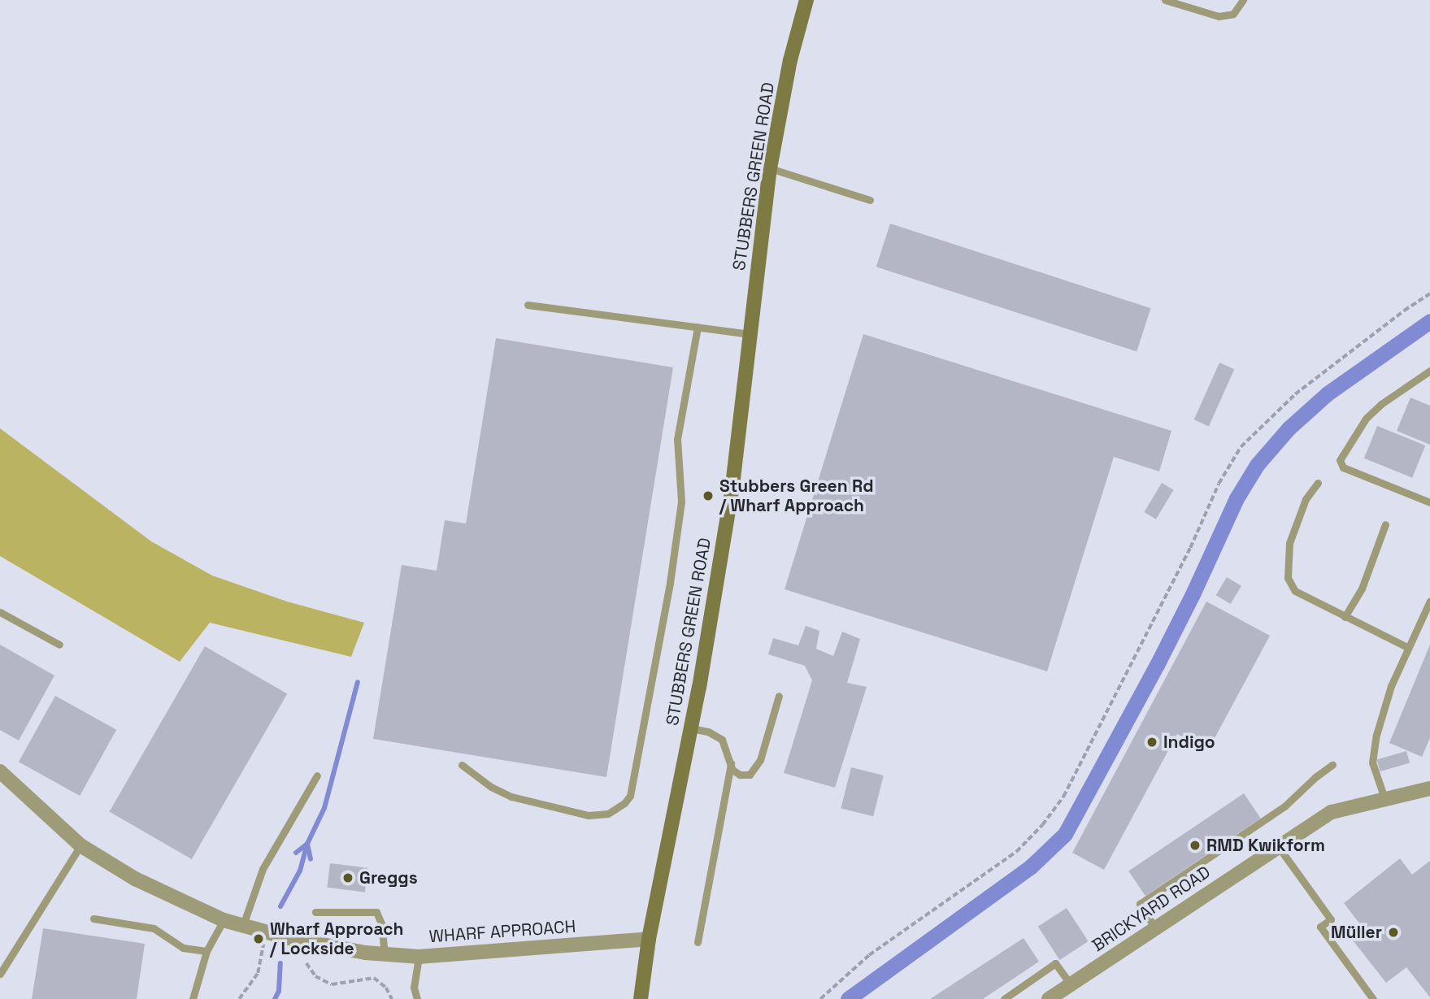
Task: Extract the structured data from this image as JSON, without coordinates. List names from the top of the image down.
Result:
{
  "streets": {
    "street": ["STUBBERS GREEN ROAD", "BRICKYARD ROAD", "WHARF APPROACH"]
  },
  "crossings": [
    ["STUBBERS GREEN ROAD", "WHARF APPROACH"]
  ],
  "places": [
    "Stubbers Green Rd / Wharf Approach",
    "Indigo",
    "RMD Kwikform",
    "Greggs",
    "Müller",
    "Wharf Approach / Lockside"
  ]
}
